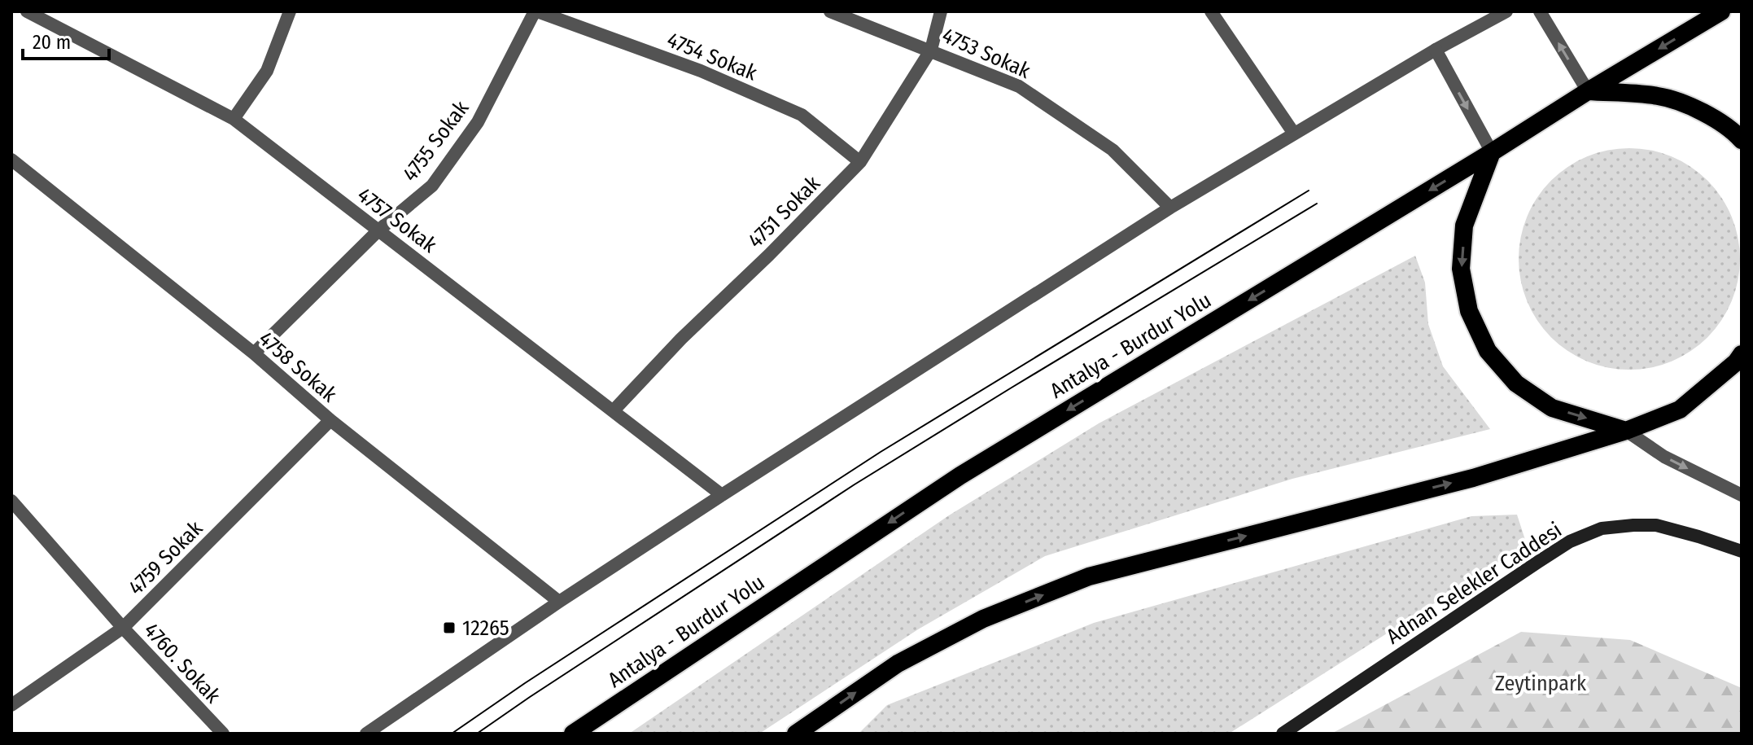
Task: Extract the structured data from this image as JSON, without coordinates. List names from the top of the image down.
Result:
{
  "streets": {
    "highway": ["Antalya - Burdur Yolu"],
    "main road": ["Adnan Selekler Caddesi"],
    "street": [
      "4753 Sokak",
      "4754 Sokak",
      "4755 Sokak",
      "4751 Sokak",
      "4757 Sokak",
      "4758 Sokak",
      "4759 Sokak",
      "4760. Sokak"
    ]
  },
  "crossings": [
    ["4753 Sokak", "4751 Sokak"],
    ["4754 Sokak", "4755 Sokak"],
    ["4754 Sokak", "4751 Sokak"],
    ["4755 Sokak", "4757 Sokak"],
    ["4755 Sokak", "4758 Sokak"],
    ["4751 Sokak", "4757 Sokak"],
    ["4758 Sokak", "4759 Sokak"],
    ["4759 Sokak", "4760. Sokak"]
  ],
  "one_way": ["Antalya - Burdur Yolu"],
  "parks": ["Zeytinpark"],
  "places": {
    "transit": ["12265"]
  },
  "scale_bar": "20 m"
}
